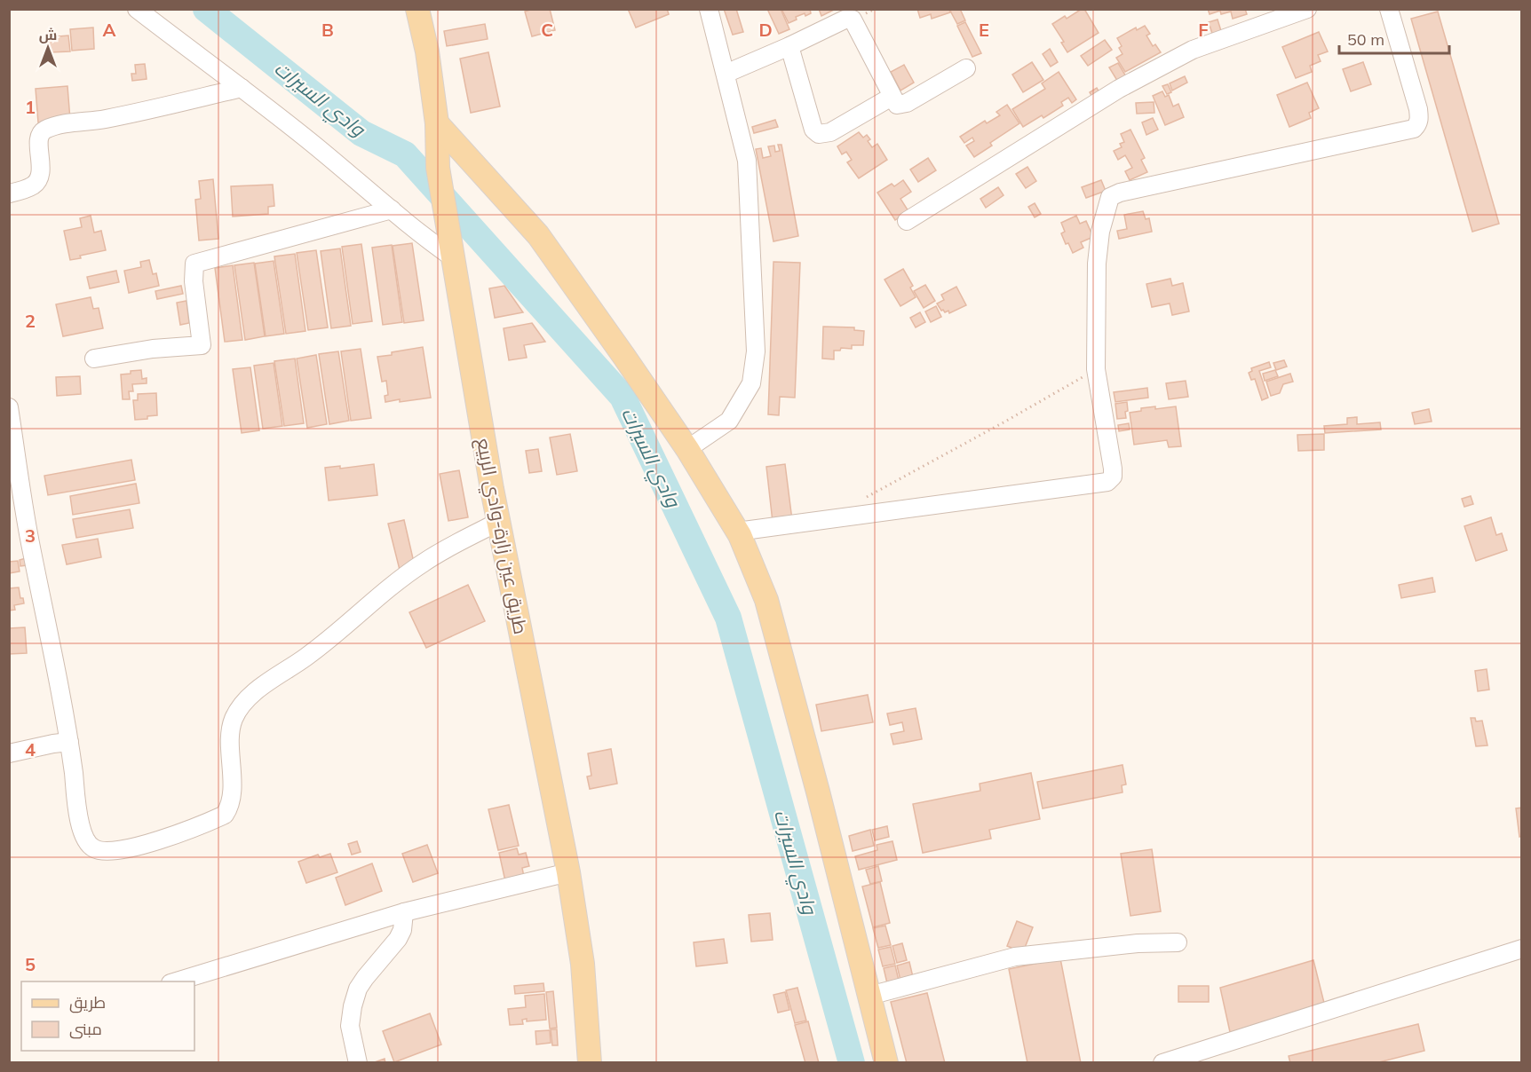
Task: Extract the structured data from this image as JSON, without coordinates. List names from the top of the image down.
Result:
{
  "streets": {
    "main road": ["طريق عين زارة-وادي الربيع"]
  },
  "water": ["وادي السيرات"],
  "legend": ["طريق", "مبنى"],
  "scale_bar": "50 m",
  "north": "top",
  "grid": {
    "columns": [
      "A",
      "B",
      "C",
      "D",
      "E",
      "F"
    ],
    "rows": [
      "1",
      "2",
      "3",
      "4",
      "5"
    ]
  }
}
